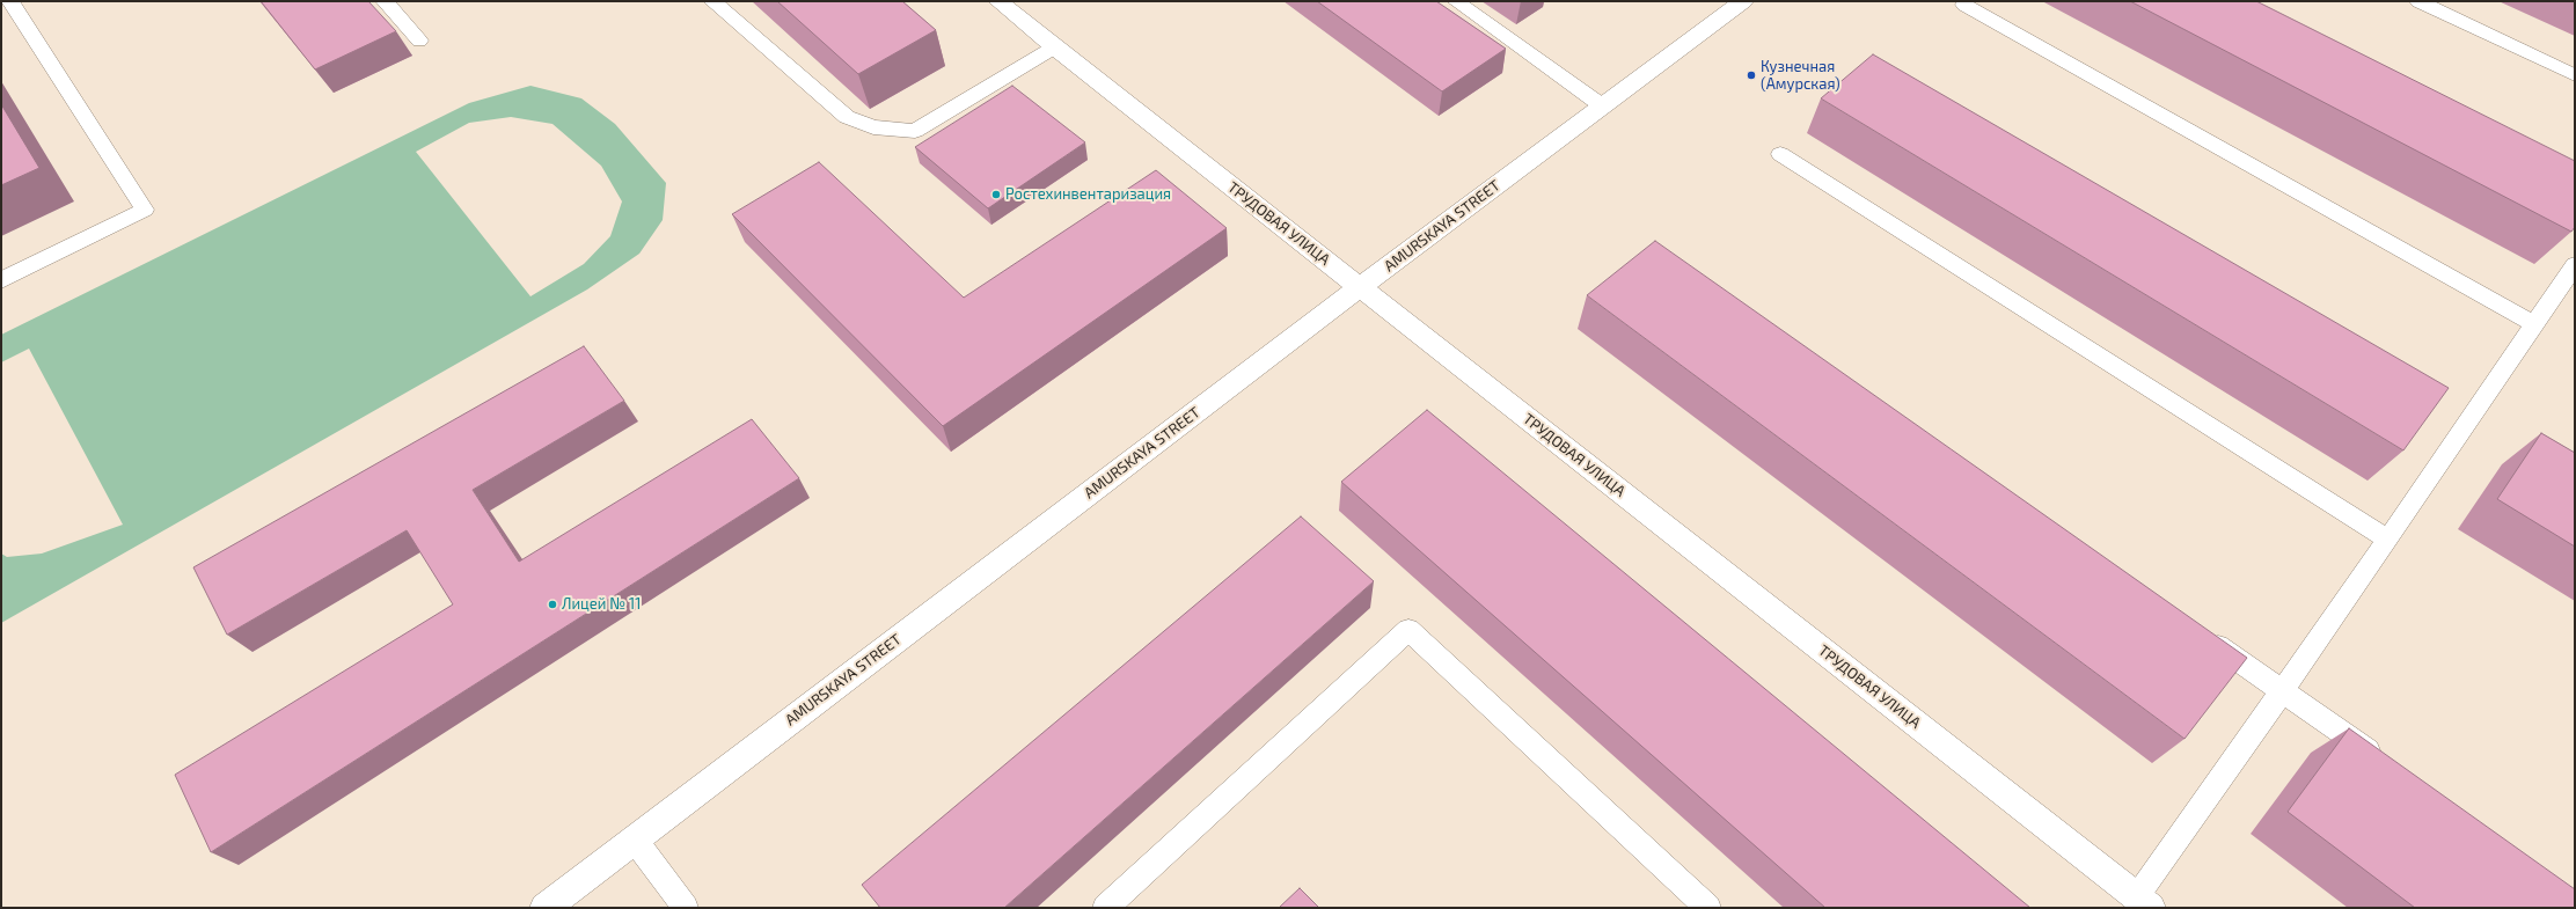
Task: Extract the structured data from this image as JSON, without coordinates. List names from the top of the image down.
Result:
{
  "streets": {
    "street": ["ТРУДОВАЯ УЛИЦА", "AMURSKAYA STREET"]
  },
  "crossings": [
    ["ТРУДОВАЯ УЛИЦА", "AMURSKAYA STREET"]
  ],
  "places": ["Кузнечная (Амурская)", "Ростехинвентаризация", "Лицей № 11"]
}
